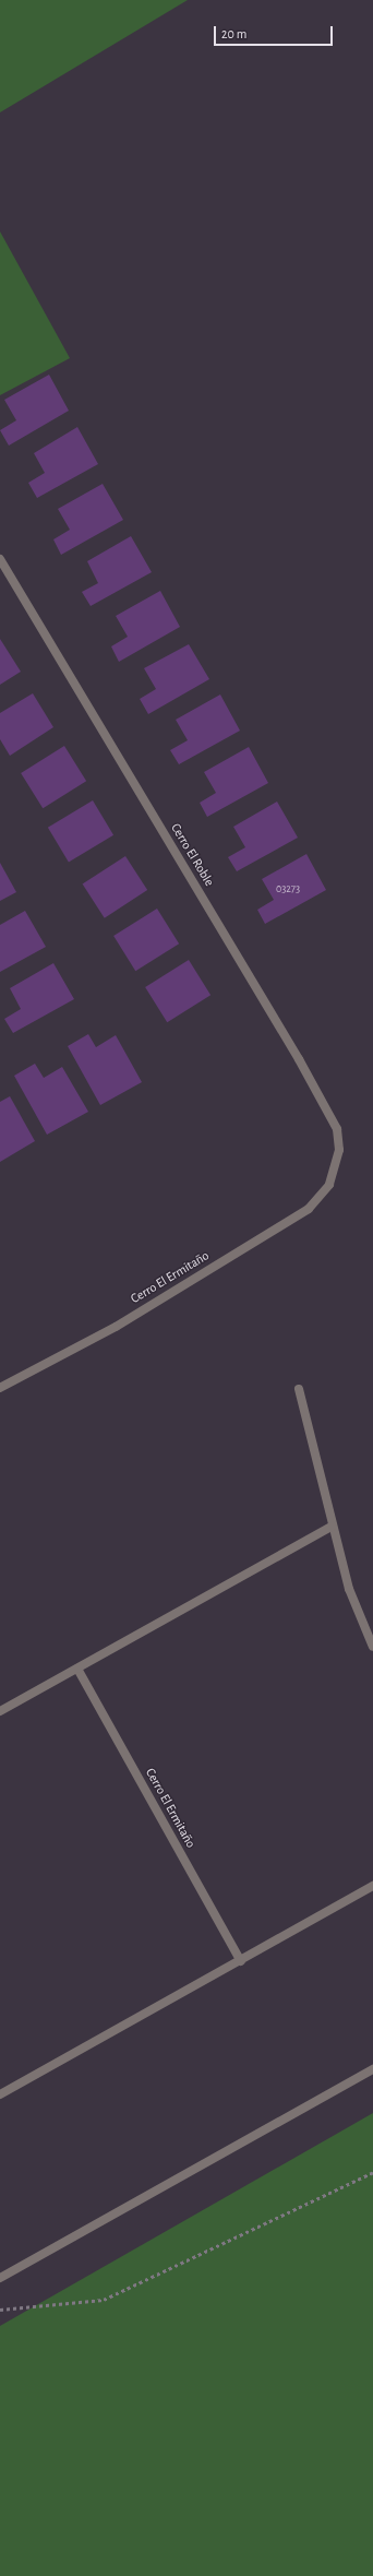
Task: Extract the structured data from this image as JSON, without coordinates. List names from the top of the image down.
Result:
{
  "streets": {
    "street": ["Cerro El Roble", "Cerro El Ermitaño"]
  },
  "crossings": [
    ["Cerro El Roble", "Cerro El Ermitaño"]
  ],
  "house_numbers": ["03273"],
  "scale_bar": "20 m"
}
